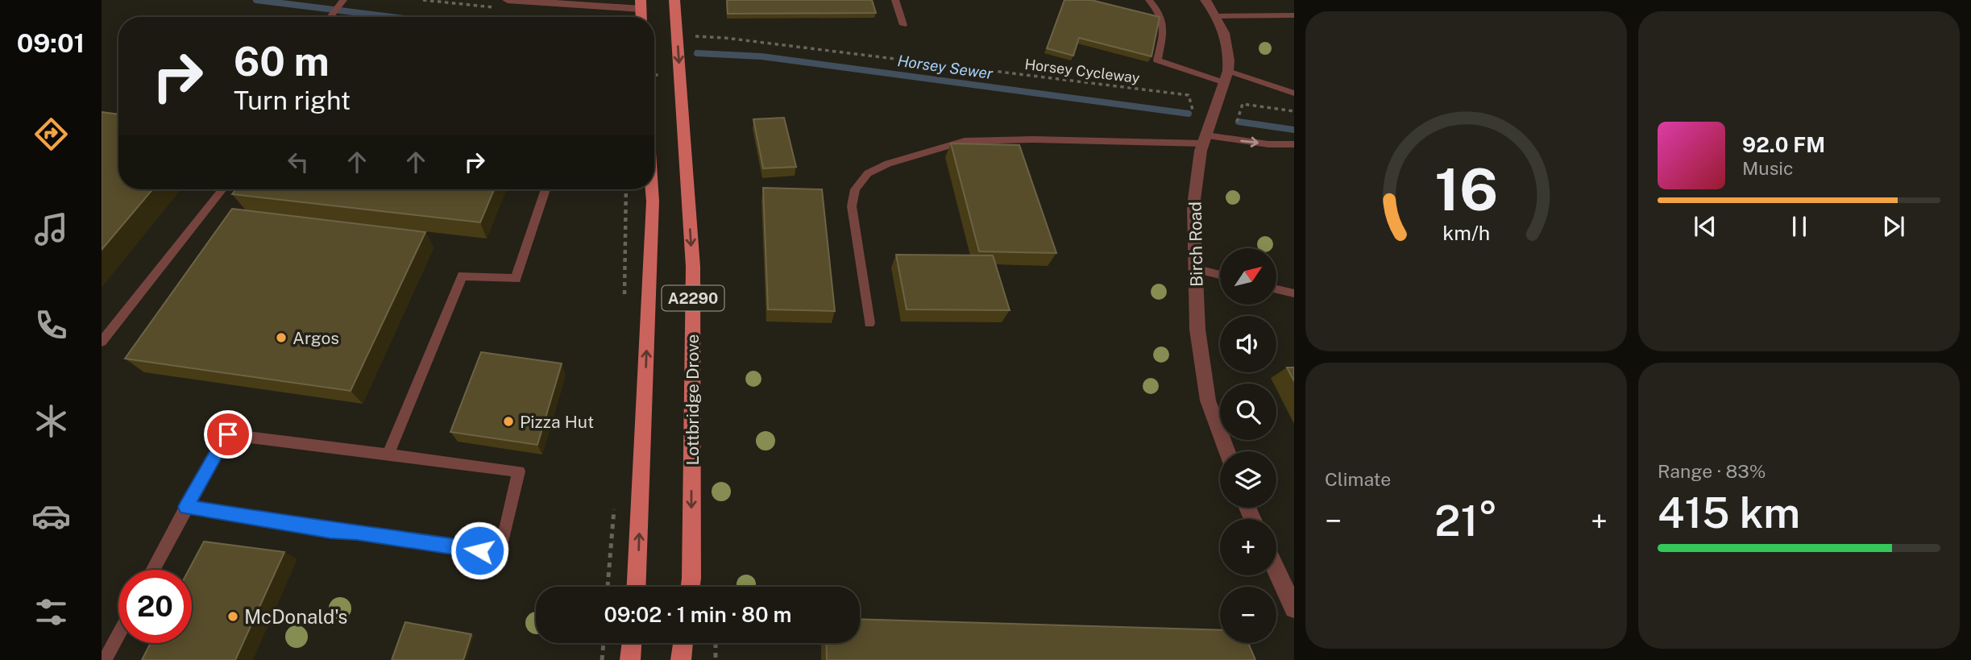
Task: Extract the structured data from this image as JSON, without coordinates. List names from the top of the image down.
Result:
{
  "streets": {
    "main road": ["A2290", "Lottbridge Drove"],
    "street": ["Birch Road"],
    "path": ["Horsey Cycleway"]
  },
  "crossings": [
    ["Horsey Cycleway", "Birch Road"]
  ],
  "water": ["Horsey Sewer"],
  "places": ["Argos", "Pizza Hut", "McDonald's"],
  "north": "top right",
  "page": {
    "tabs": "09:01",
    "turn": ["60 m", "Turn right"],
    "song": ["92.0 FM", "Music"],
    "map_buttons": ["+", "−"],
    "tile": [
      "Climate",
      ["Range · 83%", "415 km"]
    ],
    "heat": ["−", "21°", "+"],
    "limit": "20",
    "trip": "09:02 · 1 min · 80 m",
    "gauge": ["16", "km/h"]
  }
}
